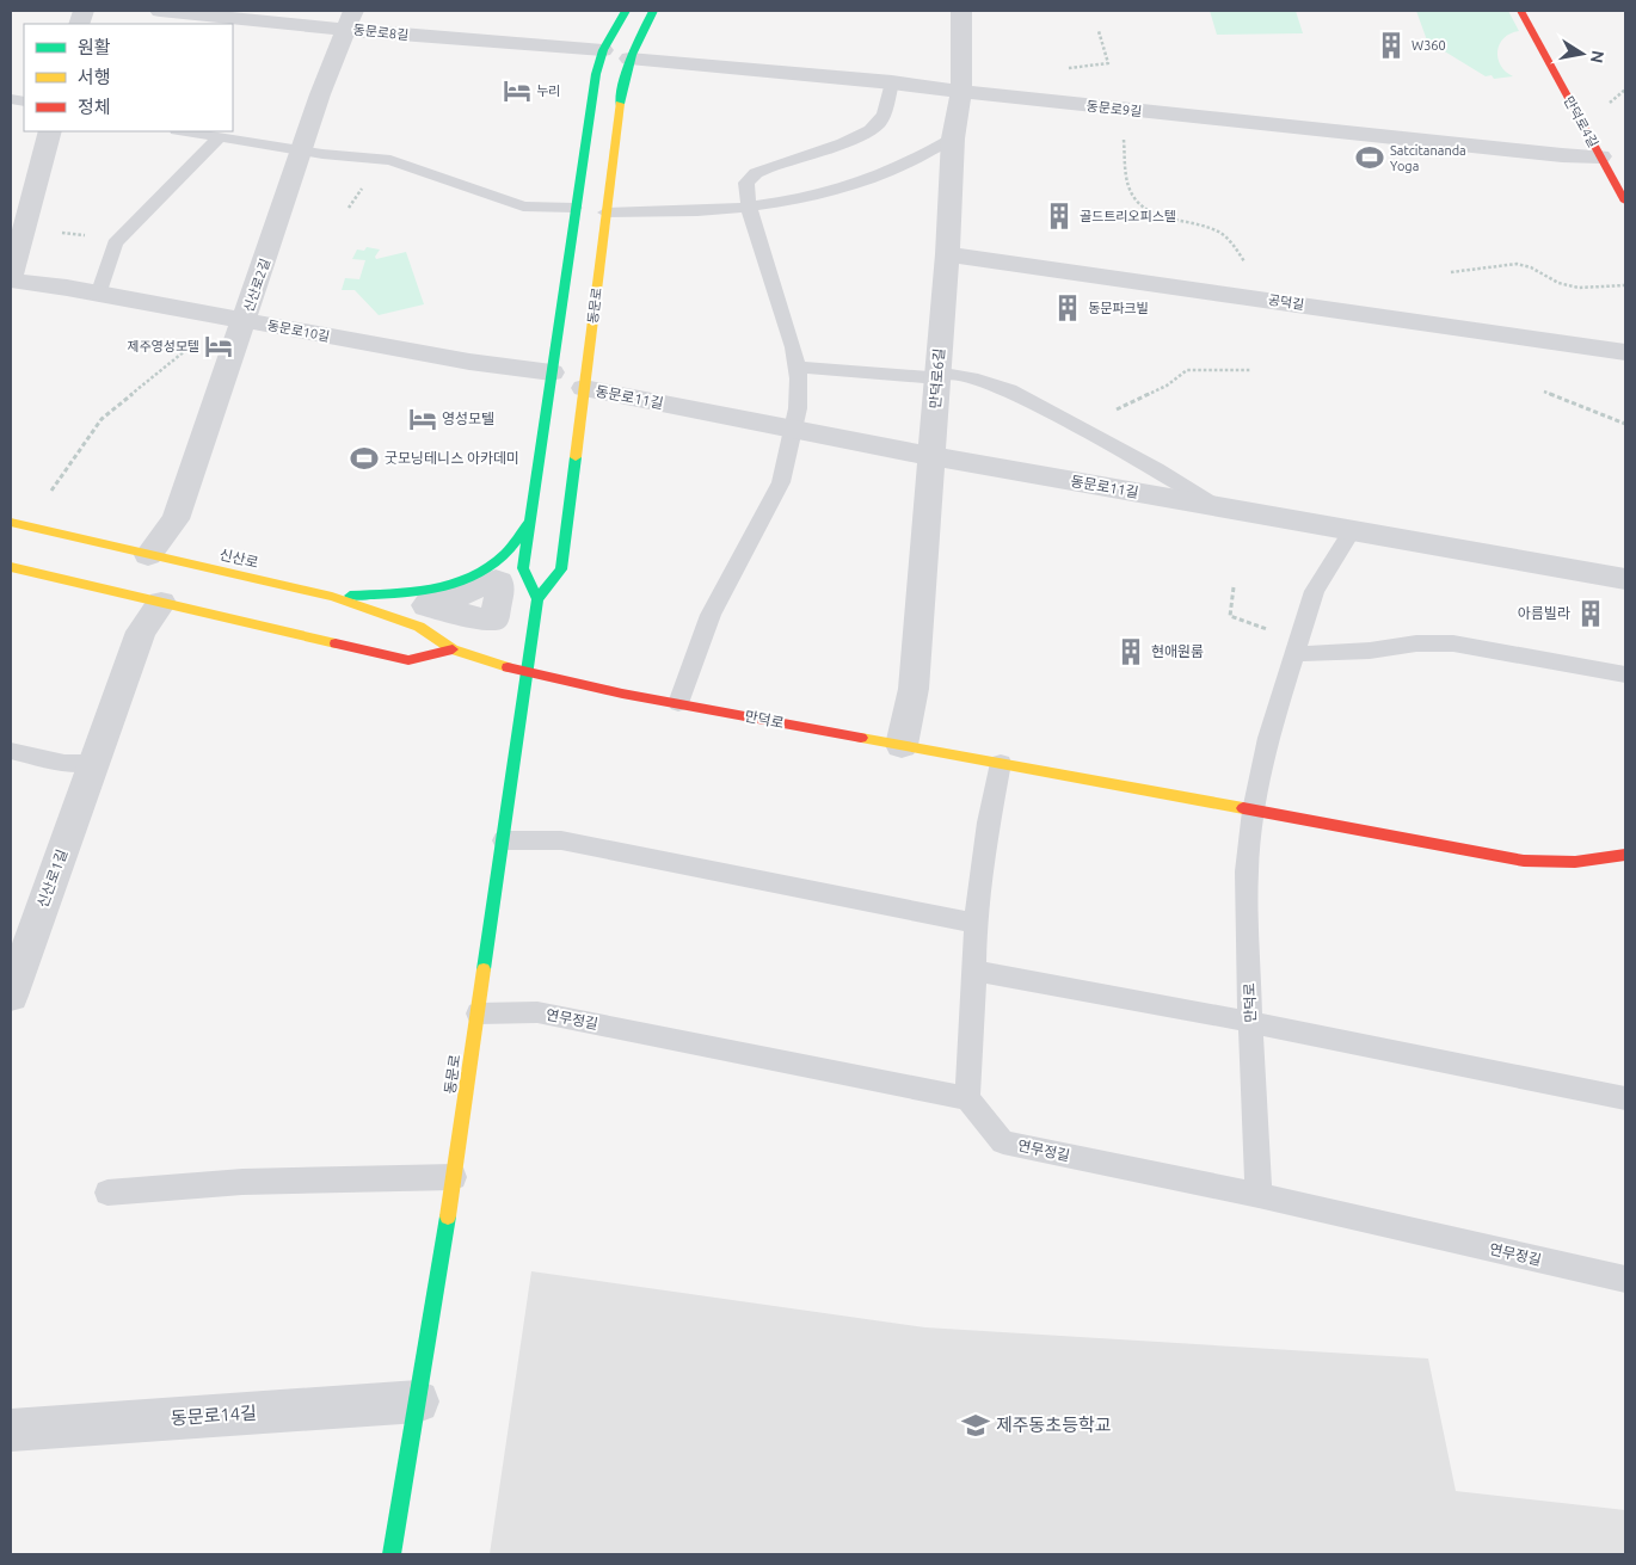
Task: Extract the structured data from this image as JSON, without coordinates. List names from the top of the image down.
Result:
{
  "streets": {
    "main road": [
      "만덕로4길",
      "동문로",
      "신산로",
      "만덕로"
    ],
    "street": [
      "동문로8길",
      "동문로9길",
      "신산로2길",
      "공덕길",
      "동문로10길",
      "만덕로6길",
      "동문로11길",
      "신산로1길",
      "동문로14길"
    ],
    "lane": ["연무정길"]
  },
  "crossings": [
    ["동문로8길", "신산로2길"],
    ["동문로9길", "만덕로4길"],
    ["동문로9길", "동문로"],
    ["동문로9길", "만덕로6길"],
    ["신산로2길", "동문로10길"],
    ["신산로2길", "신산로"],
    ["공덕길", "만덕로6길"],
    ["동문로", "동문로11길"],
    ["동문로", "신산로"],
    ["동문로", "만덕로"],
    ["동문로", "연무정길"],
    ["동문로", "동문로14길"],
    ["만덕로6길", "동문로11길"],
    ["만덕로6길", "만덕로"],
    ["신산로", "만덕로"],
    ["만덕로", "연무정길"]
  ],
  "places": {
    "building": [
      "W360",
      "골드트리오피스텔",
      "동문파크빌",
      "아름빌라",
      "현애원룸"
    ],
    "hotel": ["누리", "제주영성모텔", "영성모텔"],
    "sports": ["Satcitananda Yoga", "굿모닝테니스 아카데미"],
    "school or university": ["제주동초등학교"]
  },
  "legend": ["원활", "서행", "정체"],
  "north": "right"
}
